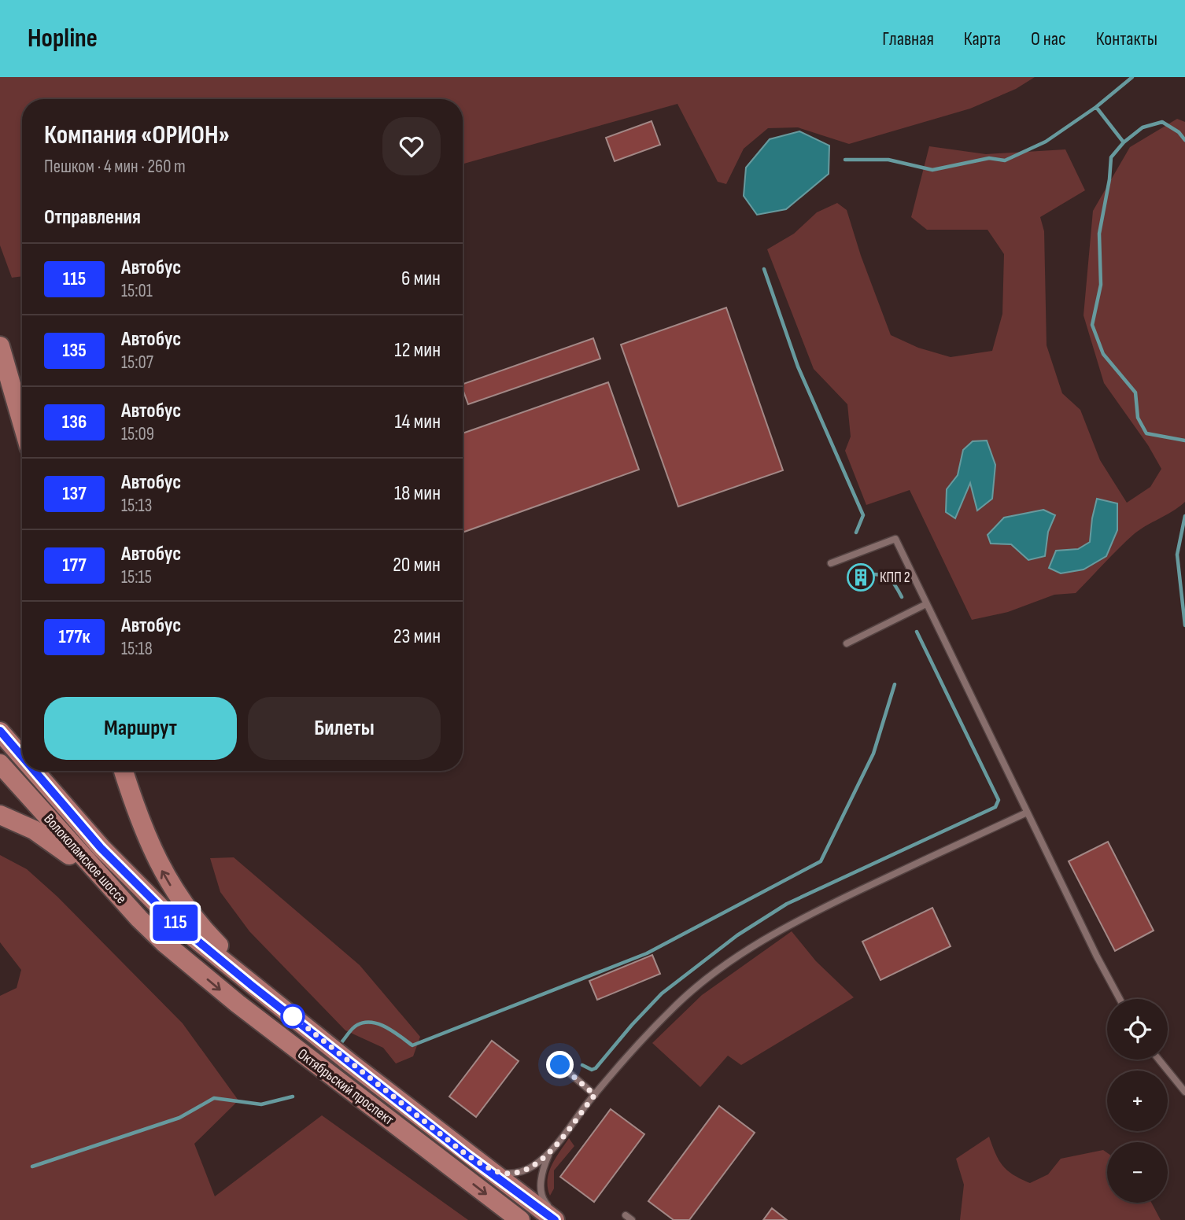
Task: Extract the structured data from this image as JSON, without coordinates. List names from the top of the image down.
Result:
{
  "streets": {
    "main road": ["Волоколамское шоссе", "Октябрьский проспект"]
  },
  "crossings": [
    ["Волоколамское шоссе", "Октябрьский проспект"]
  ],
  "places": {
    "building": ["КПП 2"]
  },
  "lines": ["bus line 115"],
  "page": {
    "header": "Hopline",
    "nav": [
      "Главная",
      "Карта",
      "О нас",
      "Контакты"
    ],
    "on_map": "115",
    "heading": [
      ["Компания «ОРИОН»", "Пешком · 4 мин · 260 m"],
      "Отправления"
    ],
    "list": [
      {
        "mark": "115",
        "name": "Автобус",
        "note": "15:01",
        "value": "6 мин"
      },
      {
        "mark": "135",
        "name": "Автобус",
        "note": "15:07",
        "value": "12 мин"
      },
      {
        "mark": "136",
        "name": "Автобус",
        "note": "15:09",
        "value": "14 мин"
      },
      {
        "mark": "137",
        "name": "Автобус",
        "note": "15:13",
        "value": "18 мин"
      },
      {
        "mark": "177",
        "name": "Автобус",
        "note": "15:15",
        "value": "20 мин"
      },
      {
        "mark": "177к",
        "name": "Автобус",
        "note": "15:18",
        "value": "23 мин"
      }
    ],
    "buttons": ["Маршрут", "Билеты"],
    "map_buttons": ["+", "−"]
  }
}
